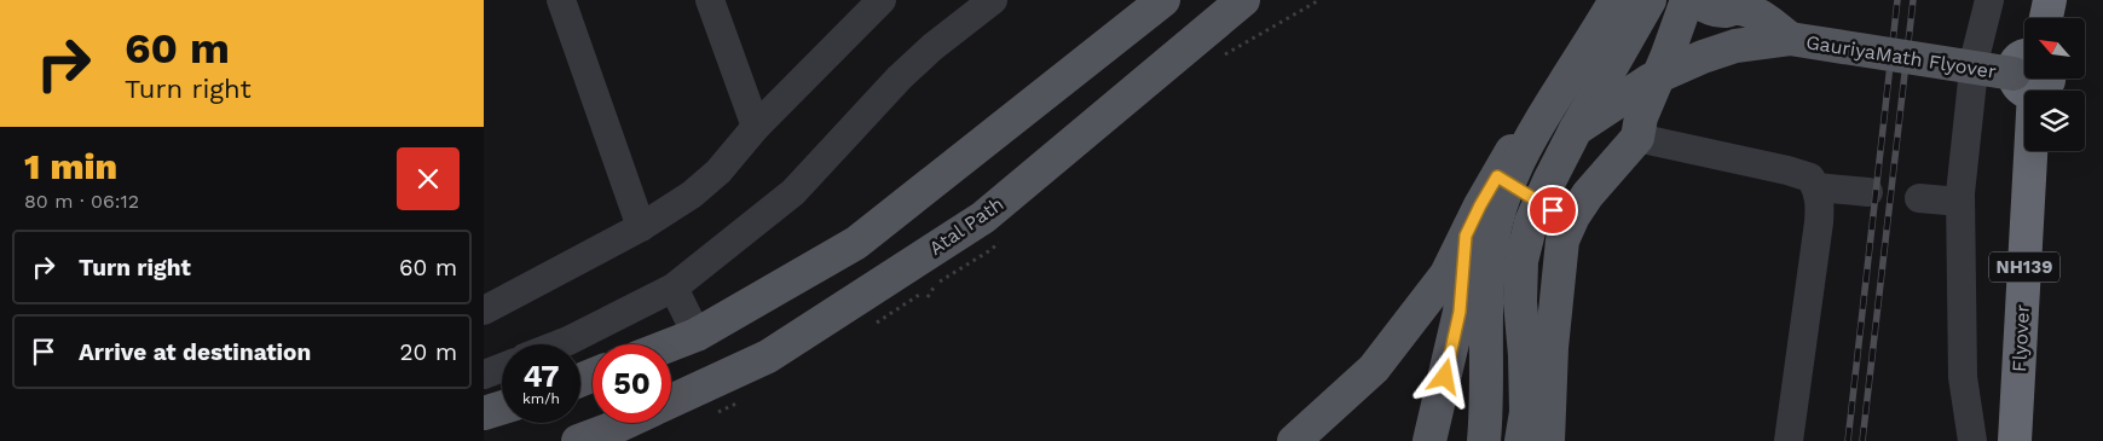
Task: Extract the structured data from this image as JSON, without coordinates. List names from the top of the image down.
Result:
{
  "streets": {
    "highway": ["NH139", "Flyover"],
    "main road": ["GauriyaMath Flyover", "Atal Path"]
  },
  "north": "top left",
  "page": {
    "turn": ["60 m", "Turn right"],
    "heading": ["1 min", "80 m · 06:12"],
    "list": [
      {
        "name": "Turn right",
        "value": "60 m"
      },
      {
        "name": "Arrive at destination",
        "value": "20 m"
      }
    ],
    "speed": "47 km/h",
    "limit": "50"
  }
}
